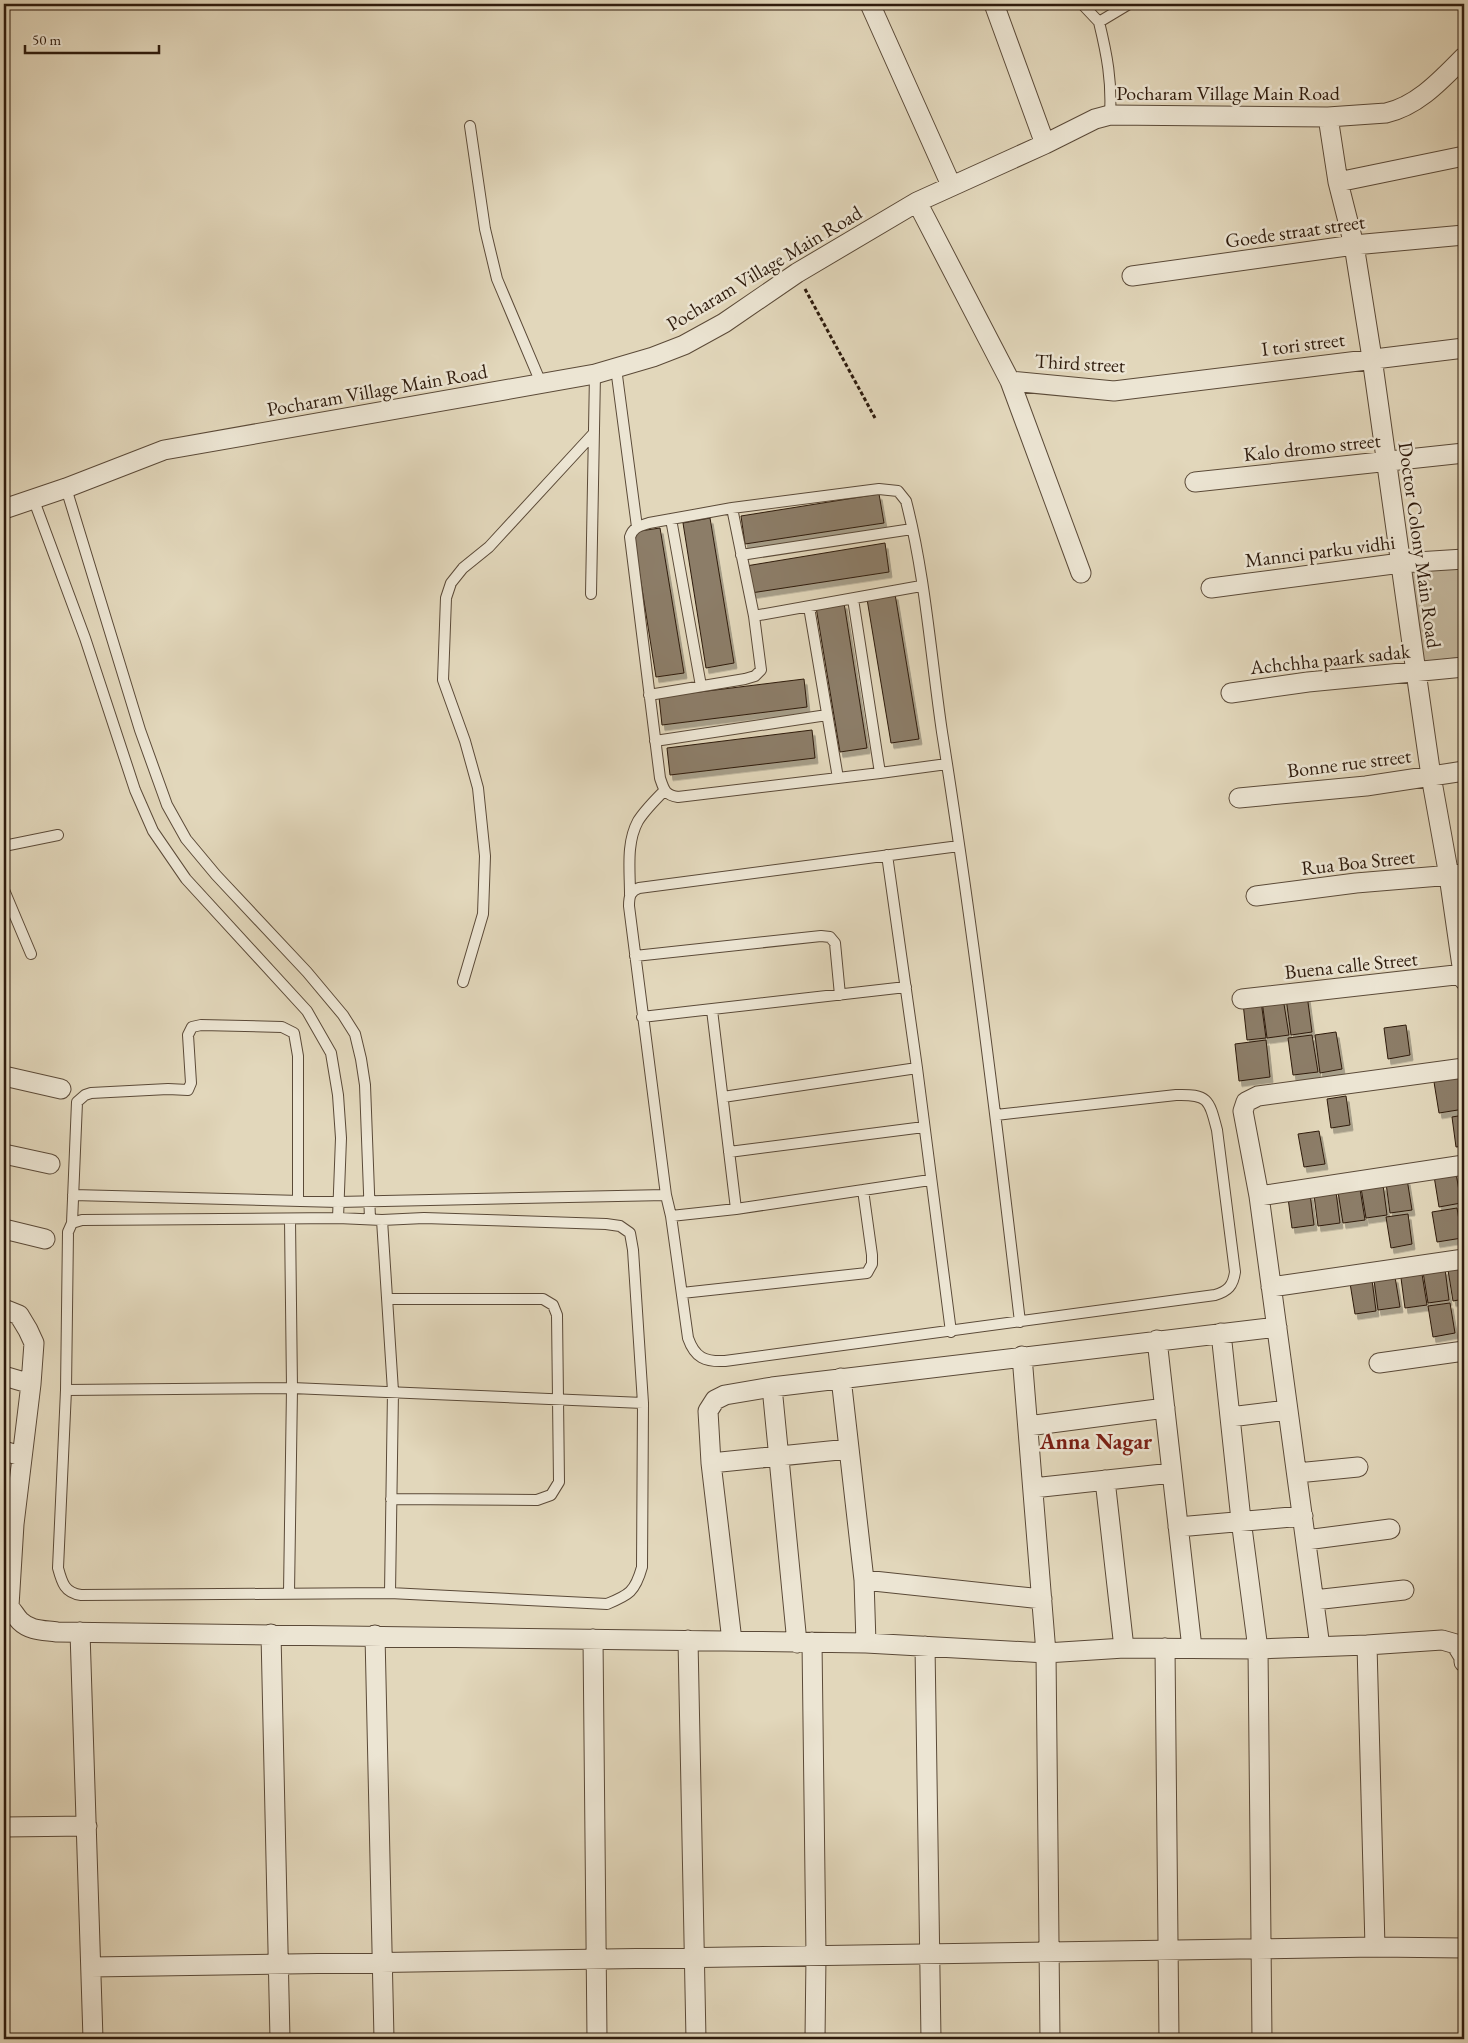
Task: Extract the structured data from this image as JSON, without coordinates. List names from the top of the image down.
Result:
{
  "streets": {
    "street": [
      "Pocharam Village Main Road",
      "Goede straat street",
      "I tori street",
      "Third street",
      "Kalo dromo street",
      "Doctor Colony Main Road",
      "Mannci parku vidhi",
      "Achchha paark sadak",
      "Bonne rue street",
      "Rua Boa Street",
      "Buena calle Street"
    ]
  },
  "crossings": [
    ["Pocharam Village Main Road", "Doctor Colony Main Road"],
    ["Goede straat street", "Doctor Colony Main Road"],
    ["I tori street", "Third street"],
    ["I tori street", "Doctor Colony Main Road"],
    ["Kalo dromo street", "Doctor Colony Main Road"],
    ["Doctor Colony Main Road", "Mannci parku vidhi"],
    ["Doctor Colony Main Road", "Achchha paark sadak"],
    ["Doctor Colony Main Road", "Bonne rue street"],
    ["Doctor Colony Main Road", "Rua Boa Street"],
    ["Doctor Colony Main Road", "Buena calle Street"]
  ],
  "districts": ["Anna Nagar"],
  "scale_bar": "50 m"
}
